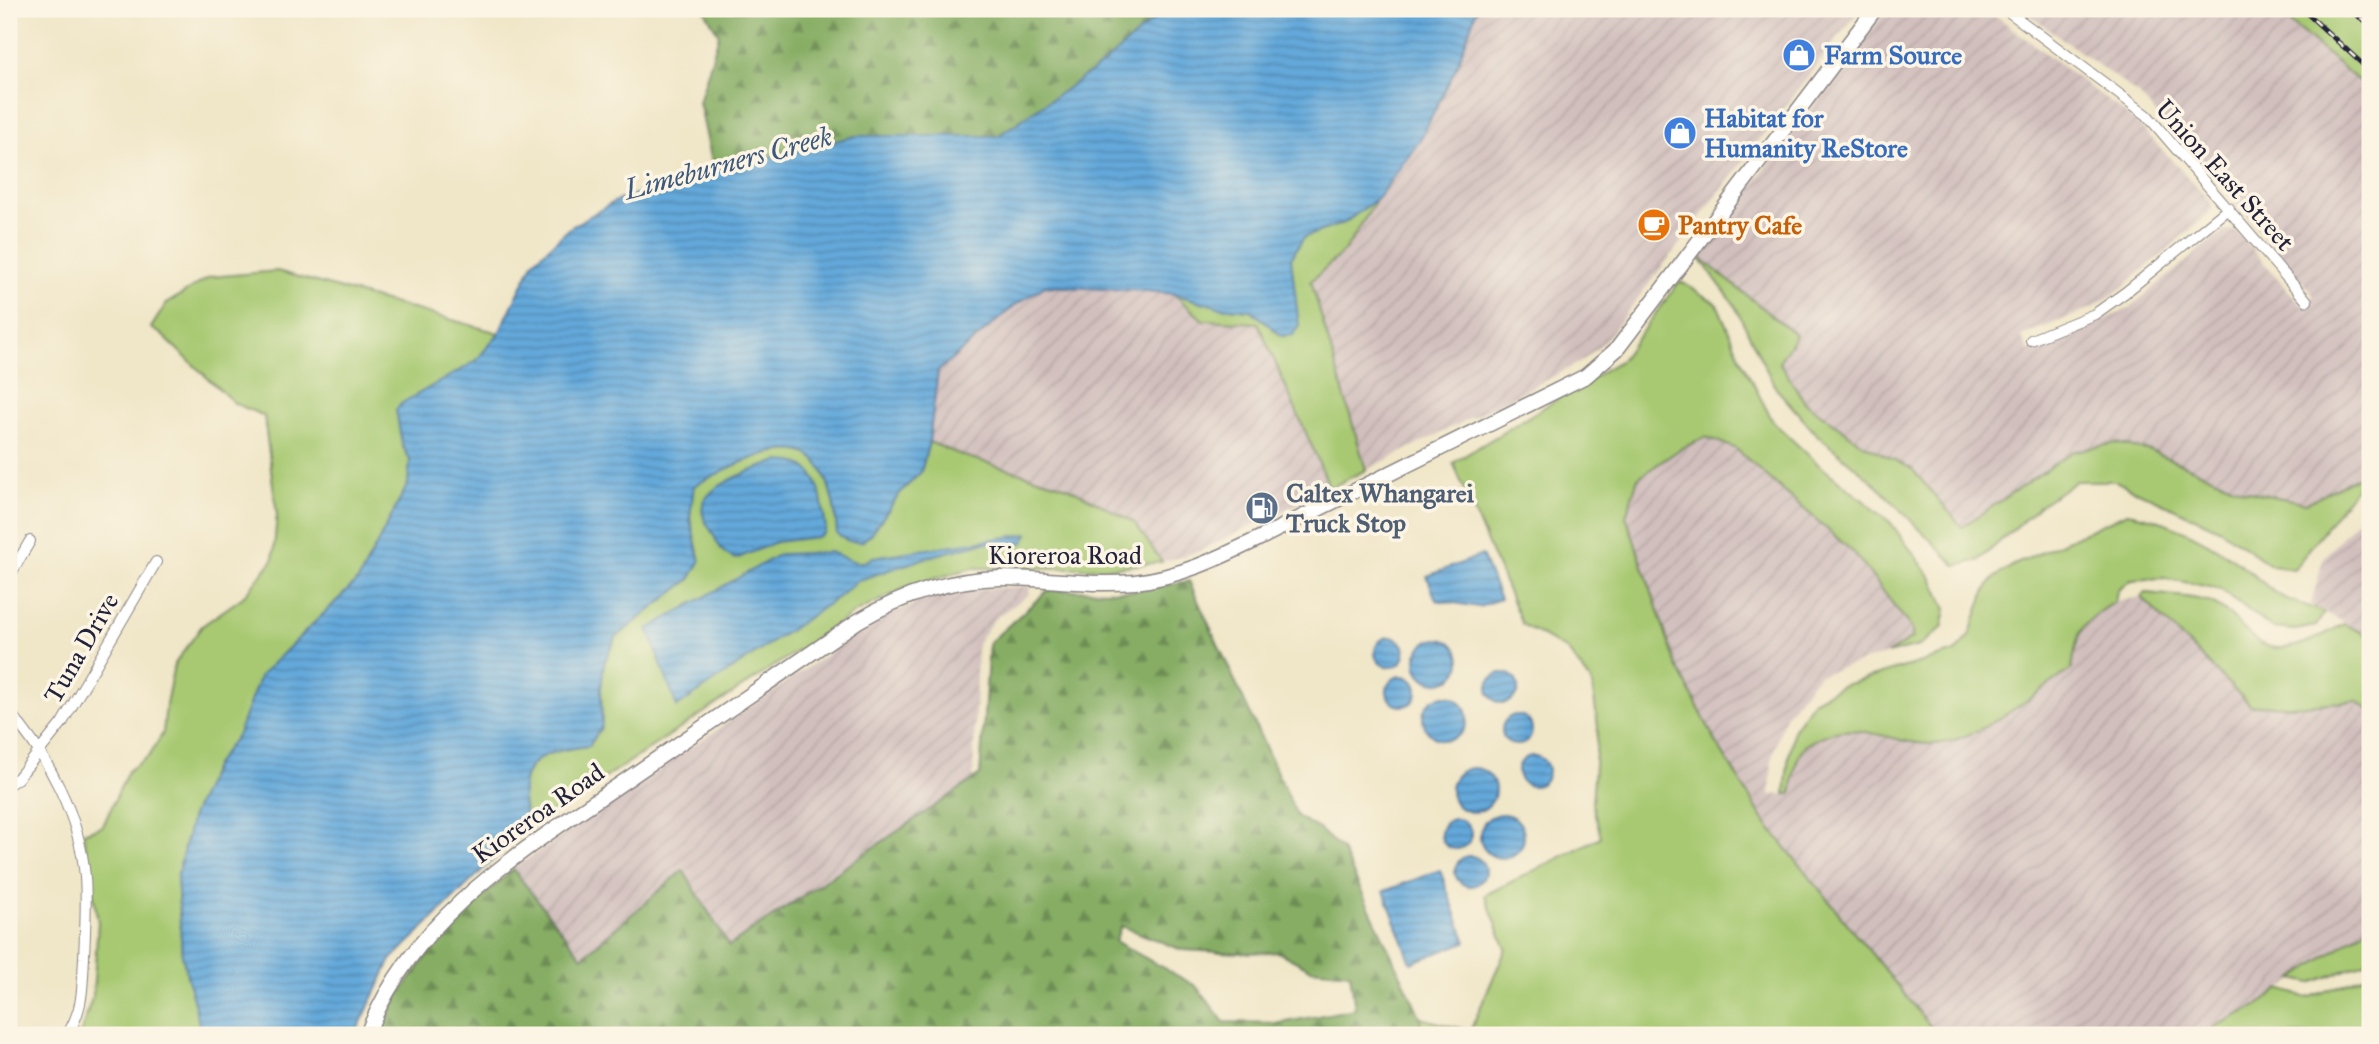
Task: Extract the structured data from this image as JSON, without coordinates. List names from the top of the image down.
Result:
{
  "streets": {
    "main road": ["Kioreroa Road"],
    "street": ["Union East Street", "Tuna Drive"]
  },
  "water": ["Limeburners Creek"],
  "places": {
    "shop": ["Farm Source", "Habitat for Humanity ReStore"],
    "cafe": ["Pantry Cafe"],
    "fuel station": ["Caltex Whangarei Truck Stop"]
  }
}
